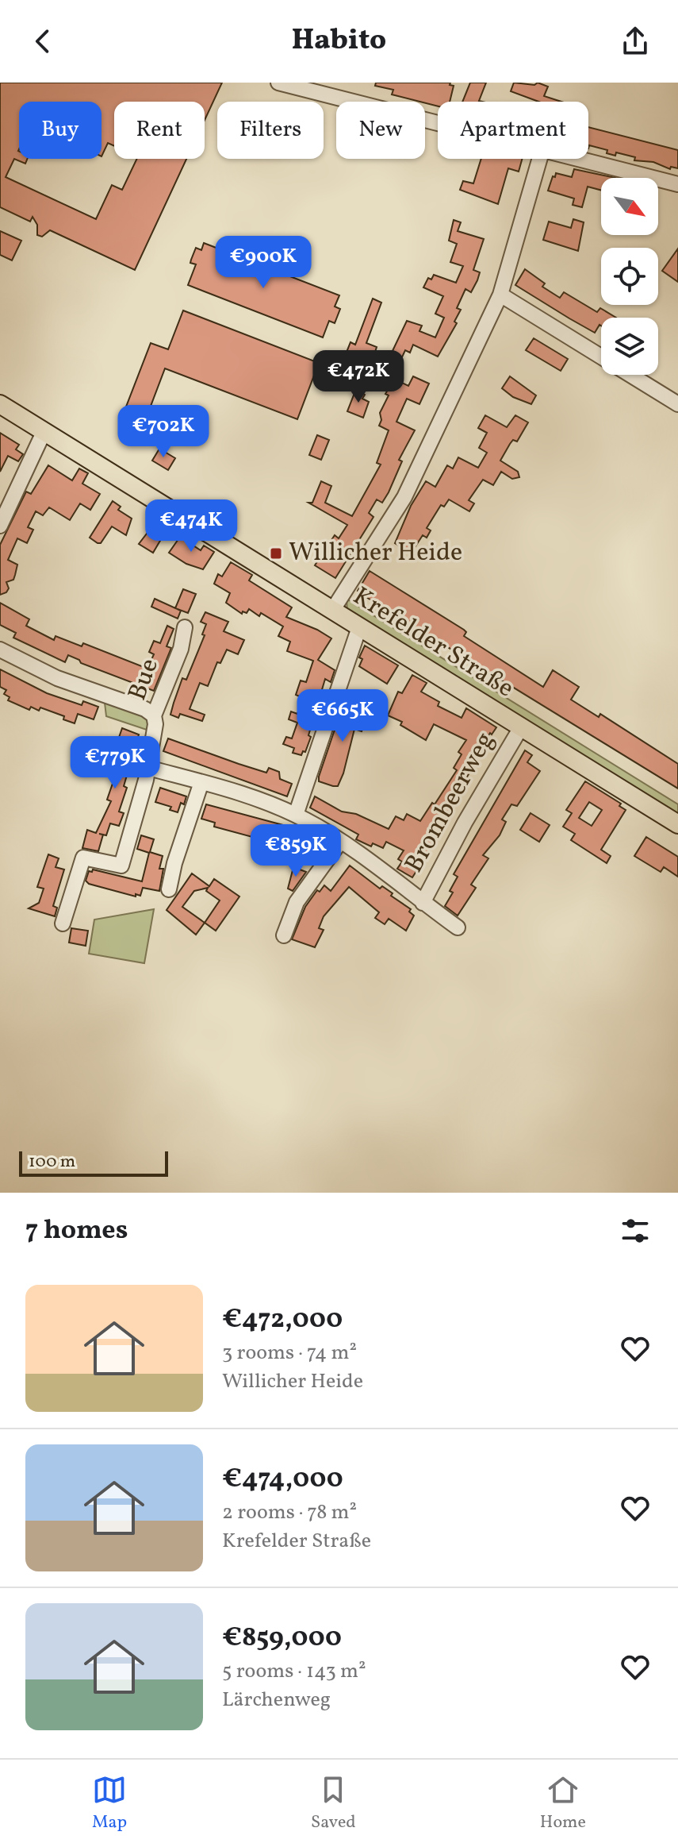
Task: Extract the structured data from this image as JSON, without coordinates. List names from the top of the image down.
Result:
{
  "streets": {
    "main road": ["Krefelder Straße"],
    "street": ["Bue", "Brombeerweg"]
  },
  "crossings": [
    ["Krefelder Straße", "Brombeerweg"]
  ],
  "places": {
    "transit": ["Willicher Heide"]
  },
  "scale_bar": "100 m",
  "north": "bottom right",
  "page": {
    "header": "Habito",
    "chip": [
      "Buy",
      "Rent",
      "Filters",
      "New",
      "Apartment"
    ],
    "price": [
      "€900K",
      "€472K",
      "€702K",
      "€474K",
      "€665K",
      "€779K",
      "€859K"
    ],
    "scale": "100 m",
    "heading": "7 homes",
    "list": [
      {
        "name": "€472,000",
        "note": "3 rooms · 74 m² · Willicher Heide"
      },
      {
        "name": "€474,000",
        "note": "2 rooms · 78 m² · Krefelder Straße"
      },
      {
        "name": "€859,000",
        "note": "5 rooms · 143 m² · Lärchenweg"
      }
    ],
    "tabs": ["Map", "Saved", "Home"]
  }
}
